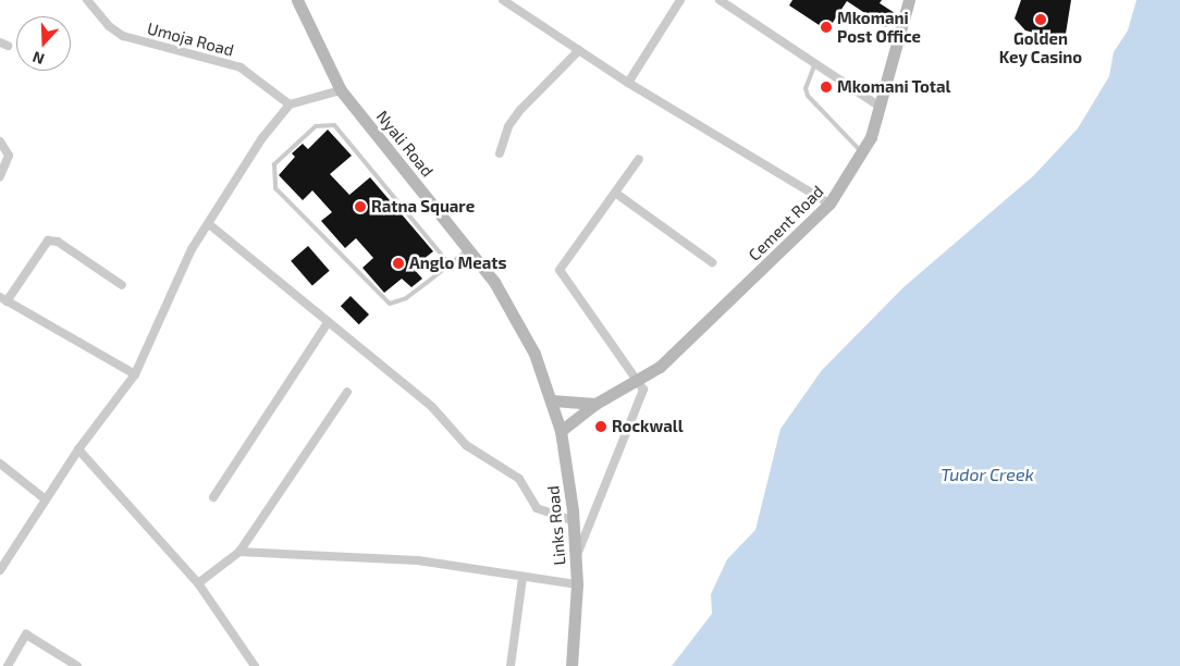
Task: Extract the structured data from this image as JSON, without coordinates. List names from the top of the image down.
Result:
{
  "streets": {
    "main road": ["Nyali Road", "Cement Road", "Links Road"],
    "street": ["Umoja Road"]
  },
  "crossings": [
    ["Nyali Road", "Links Road"],
    ["Cement Road", "Links Road"]
  ],
  "water": ["Tudor Creek"],
  "places": [
    "Golden Key Casino",
    "Mkomani Post Office",
    "Mkomani Total",
    "Ratna Square",
    "Anglo Meats",
    "Rockwall"
  ],
  "north": "bottom"
}
